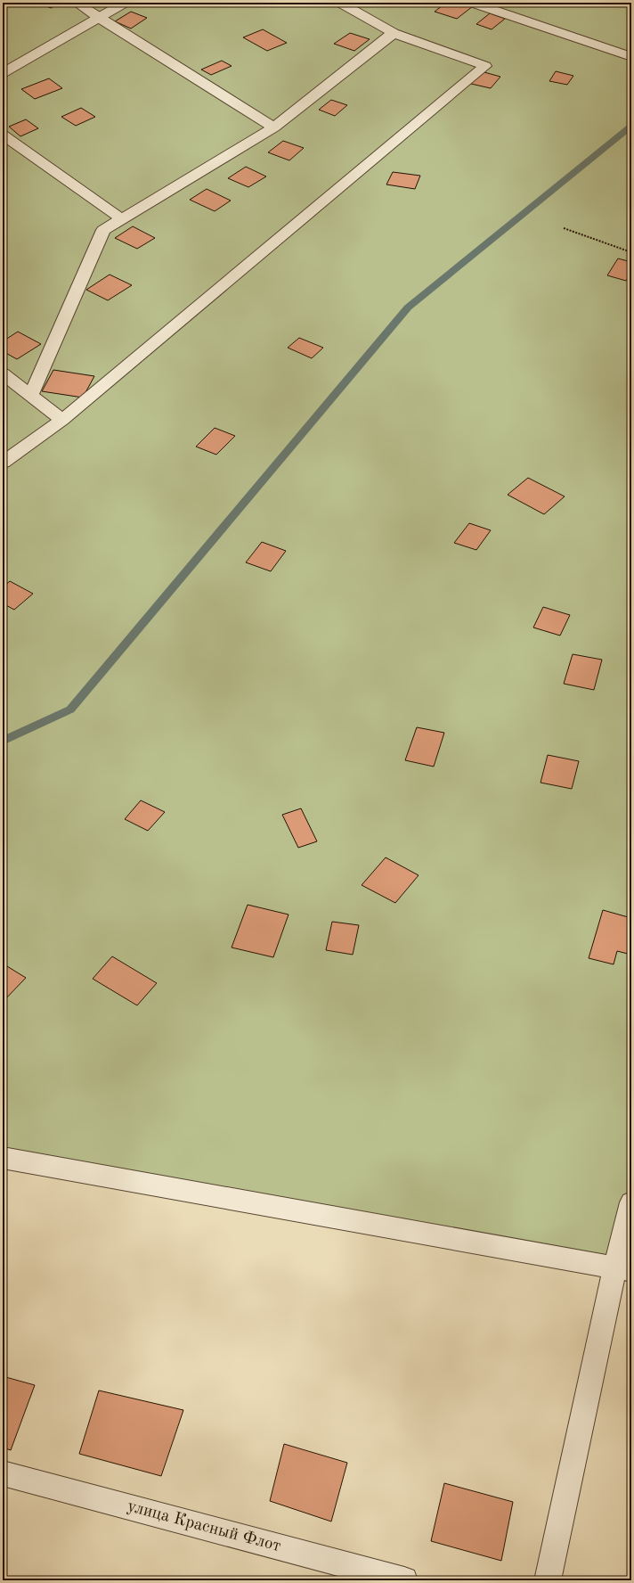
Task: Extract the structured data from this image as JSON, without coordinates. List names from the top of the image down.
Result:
{
  "streets": {
    "street": ["улица Красный Флот"]
  }
}
